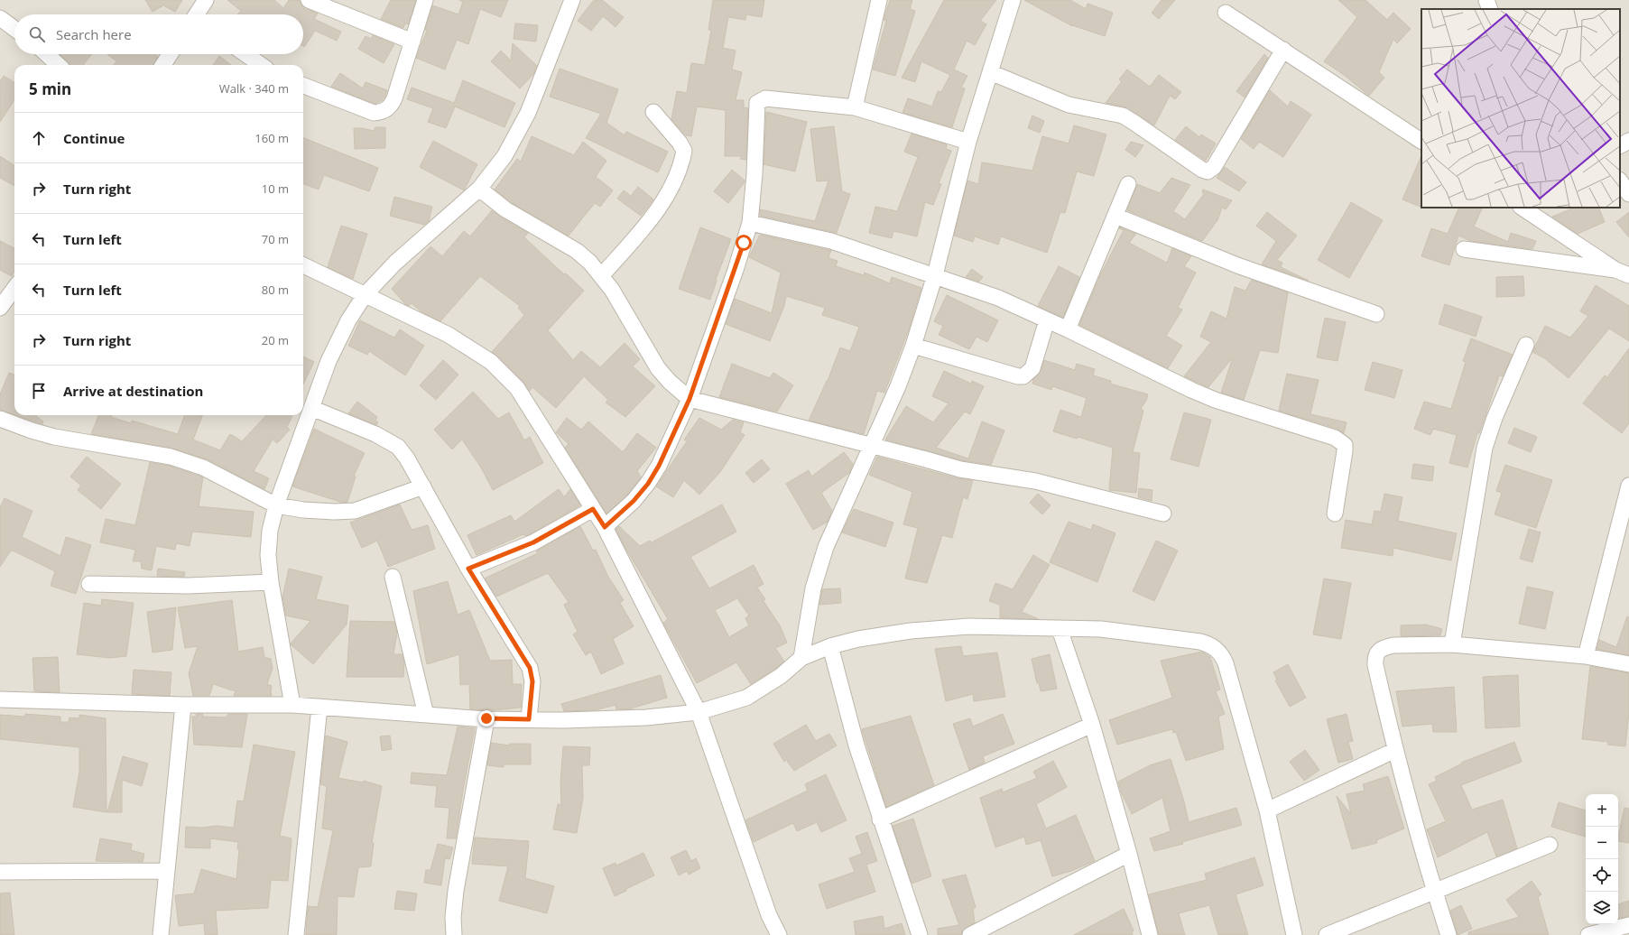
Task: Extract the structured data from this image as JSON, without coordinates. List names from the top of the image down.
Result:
{
  "page": {
    "search": "Search here",
    "heading": ["5 min", "Walk · 340 m"],
    "list": [
      ["Continue", "160 m"],
      ["Turn right", "10 m"],
      ["Turn left", "70 m"],
      ["Turn left", "80 m"],
      ["Turn right", "20 m"],
      "Arrive at destination"
    ],
    "map_buttons": ["+", "−"]
  }
}
